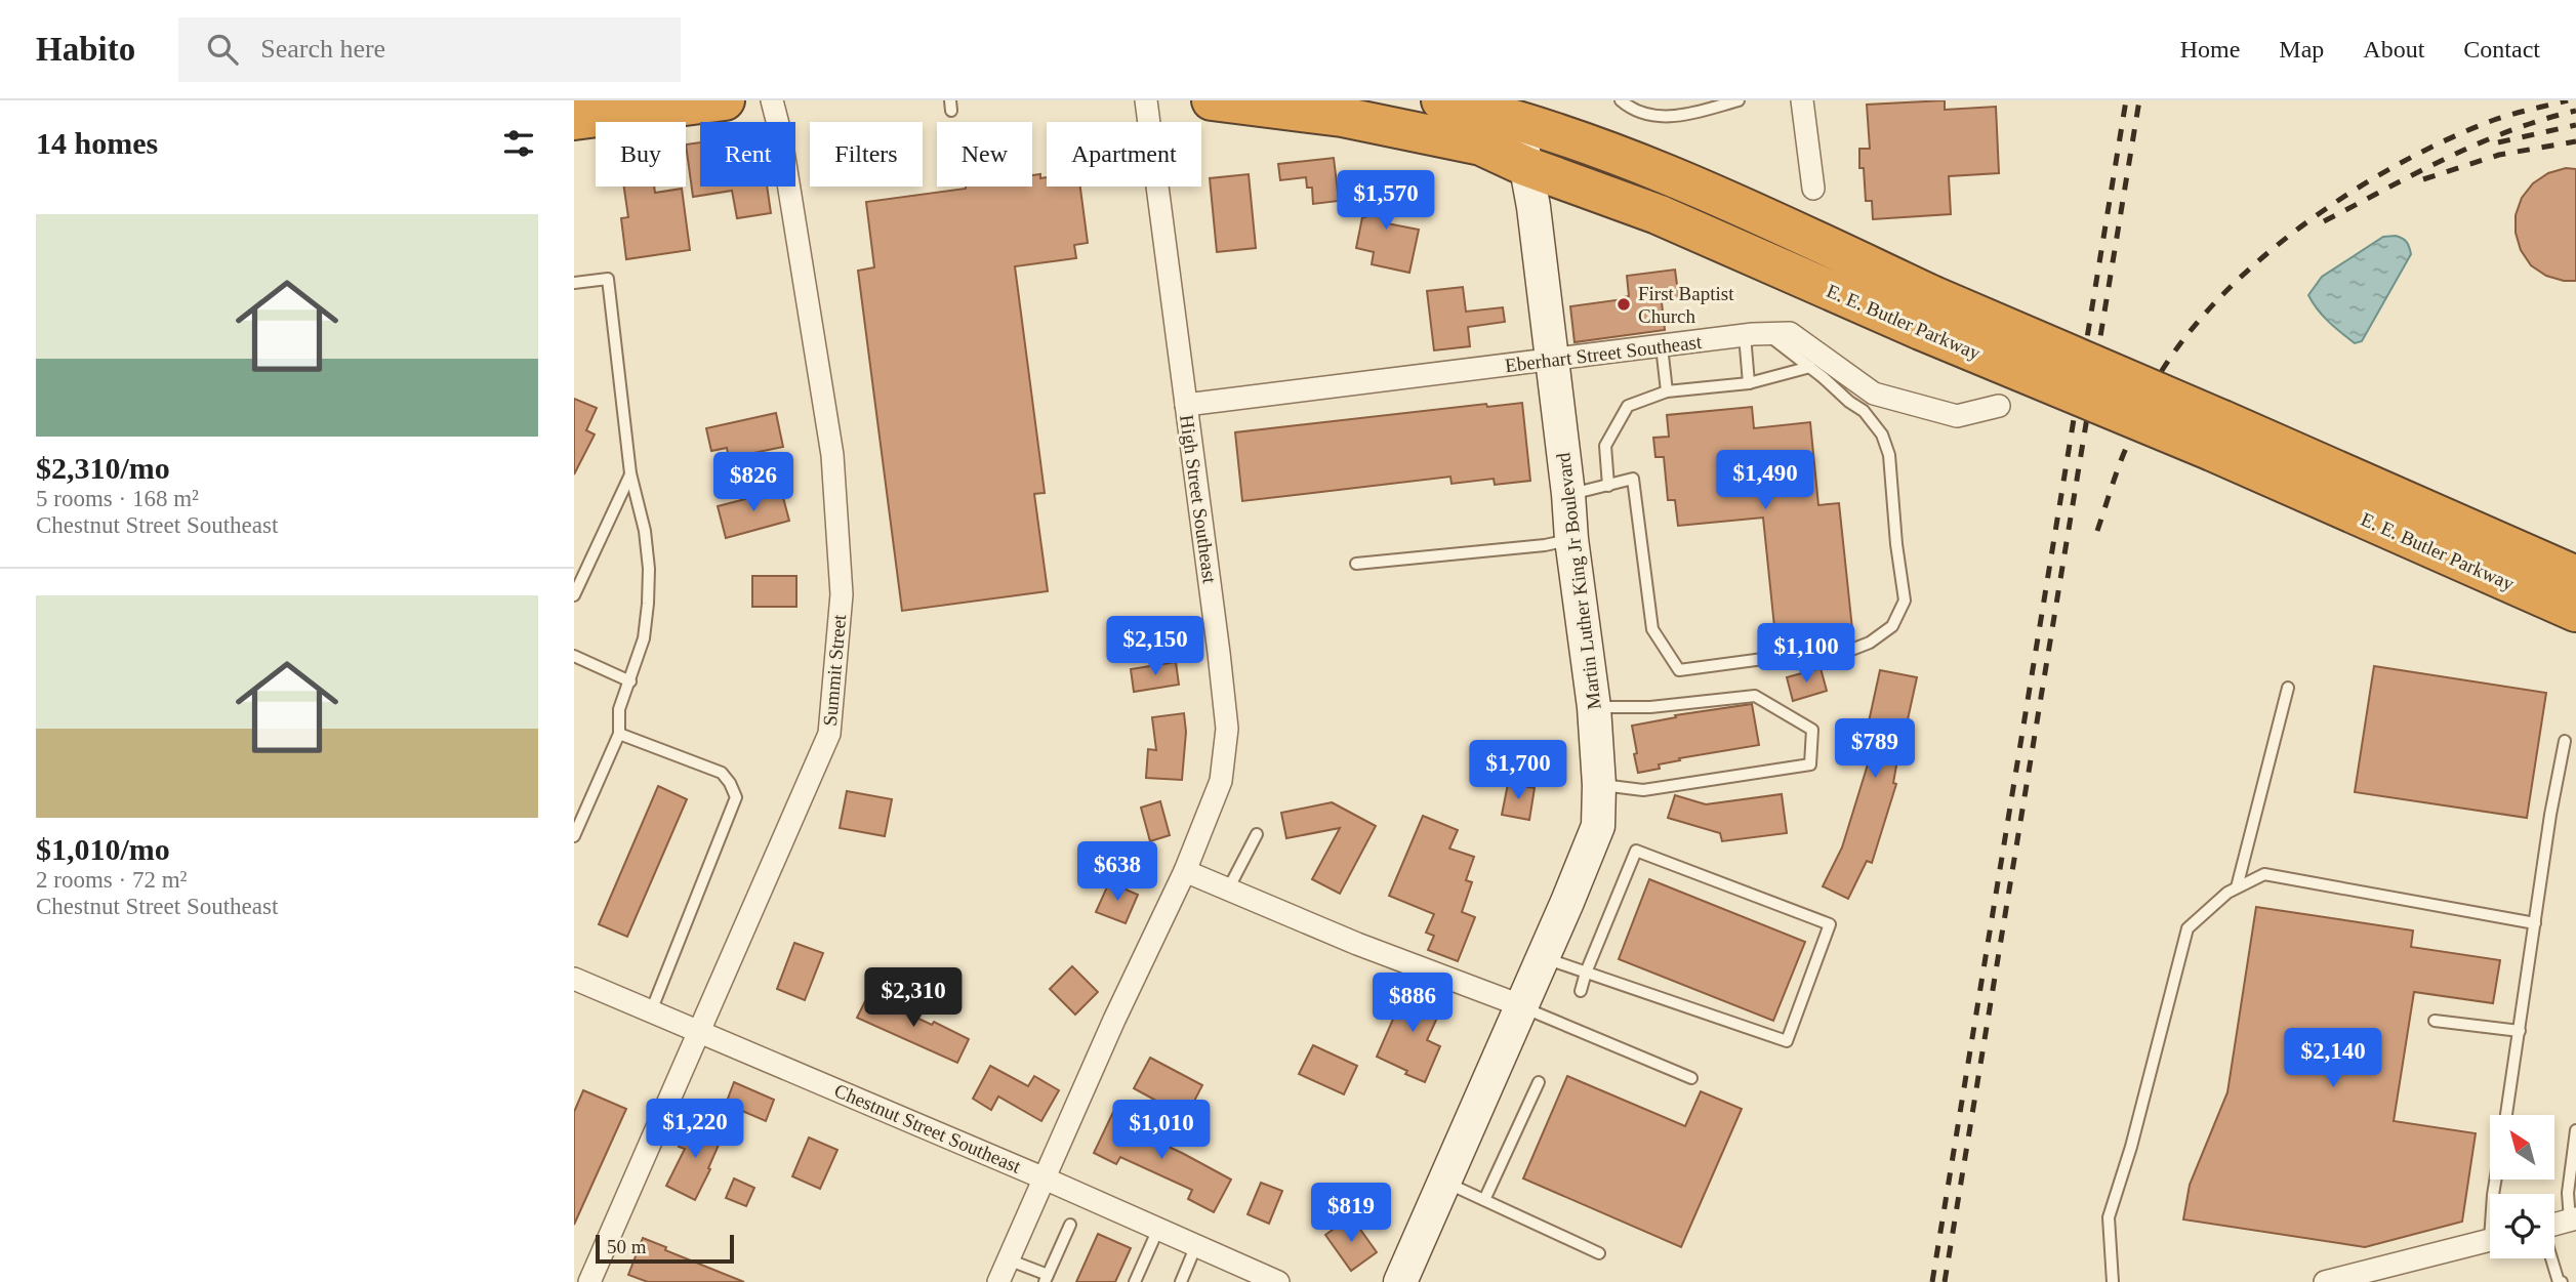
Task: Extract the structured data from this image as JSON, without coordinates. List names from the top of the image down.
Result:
{
  "streets": {
    "highway": ["E. E. Butler Parkway"],
    "main road": ["Martin Luther King Jr Boulevard"],
    "street": [
      "Eberhart Street Southeast",
      "High Street Southeast",
      "Summit Street",
      "Chestnut Street Southeast"
    ]
  },
  "crossings": [
    ["E. E. Butler Parkway", "Martin Luther King Jr Boulevard"],
    ["Eberhart Street Southeast", "High Street Southeast"],
    ["Eberhart Street Southeast", "Martin Luther King Jr Boulevard"],
    ["High Street Southeast", "Chestnut Street Southeast"],
    ["Summit Street", "Chestnut Street Southeast"]
  ],
  "places": ["First Baptist Church"],
  "scale_bar": "50 m",
  "north": "top left",
  "page": {
    "header": "Habito",
    "search": "Search here",
    "nav": [
      "Home",
      "Map",
      "About",
      "Contact"
    ],
    "heading": "14 homes",
    "chip": [
      "Buy",
      "Rent",
      "Filters",
      "New",
      "Apartment"
    ],
    "price": [
      "$1,570",
      "$1,490",
      "$826",
      "$2,150",
      "$1,100",
      "$789",
      "$1,700",
      "$638",
      "$2,310",
      "$886",
      "$2,140",
      "$1,220",
      "$1,010",
      "$819"
    ],
    "list": [
      {
        "name": "$2,310/mo",
        "note": "5 rooms · 168 m² · Chestnut Street Southeast"
      },
      {
        "name": "$1,010/mo",
        "note": "2 rooms · 72 m² · Chestnut Street Southeast"
      }
    ],
    "scale": "50 m"
  }
}
